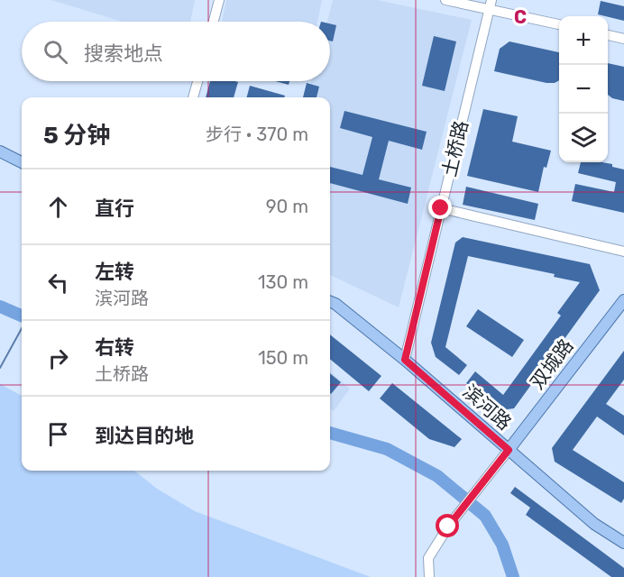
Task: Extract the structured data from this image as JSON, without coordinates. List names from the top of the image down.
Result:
{
  "streets": {
    "main road": ["双城路", "滨河路"],
    "street": ["土桥路"]
  },
  "crossings": [
    ["土桥路", "滨河路"],
    ["双城路", "滨河路"]
  ],
  "page": {
    "map_buttons": ["+", "−"],
    "search": "搜索地点",
    "heading": ["5 分钟", "步行 · 370 m"],
    "list": [
      ["直行", "90 m"],
      ["左转", "滨河路", "130 m"],
      ["右转", "土桥路", "150 m"],
      "到达目的地"
    ]
  },
  "grid": {
    "columns": ["C"]
  }
}
